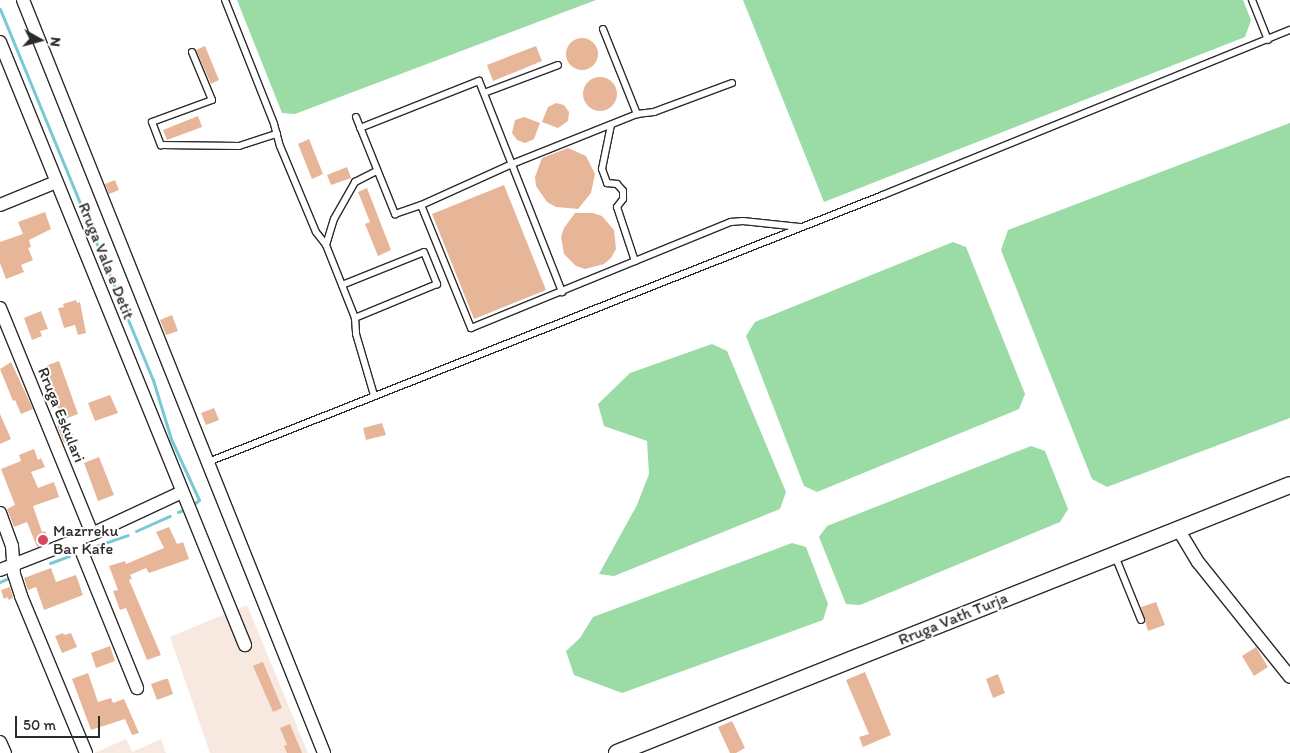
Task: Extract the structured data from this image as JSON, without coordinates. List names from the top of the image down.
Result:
{
  "streets": {
    "street": ["Rruga Vala e Detit", "Rruga Eskulari", "Rruga Vath Turja"]
  },
  "places": ["Mazrreku Bar Kafe"],
  "scale_bar": "50 m",
  "north": "right"
}
